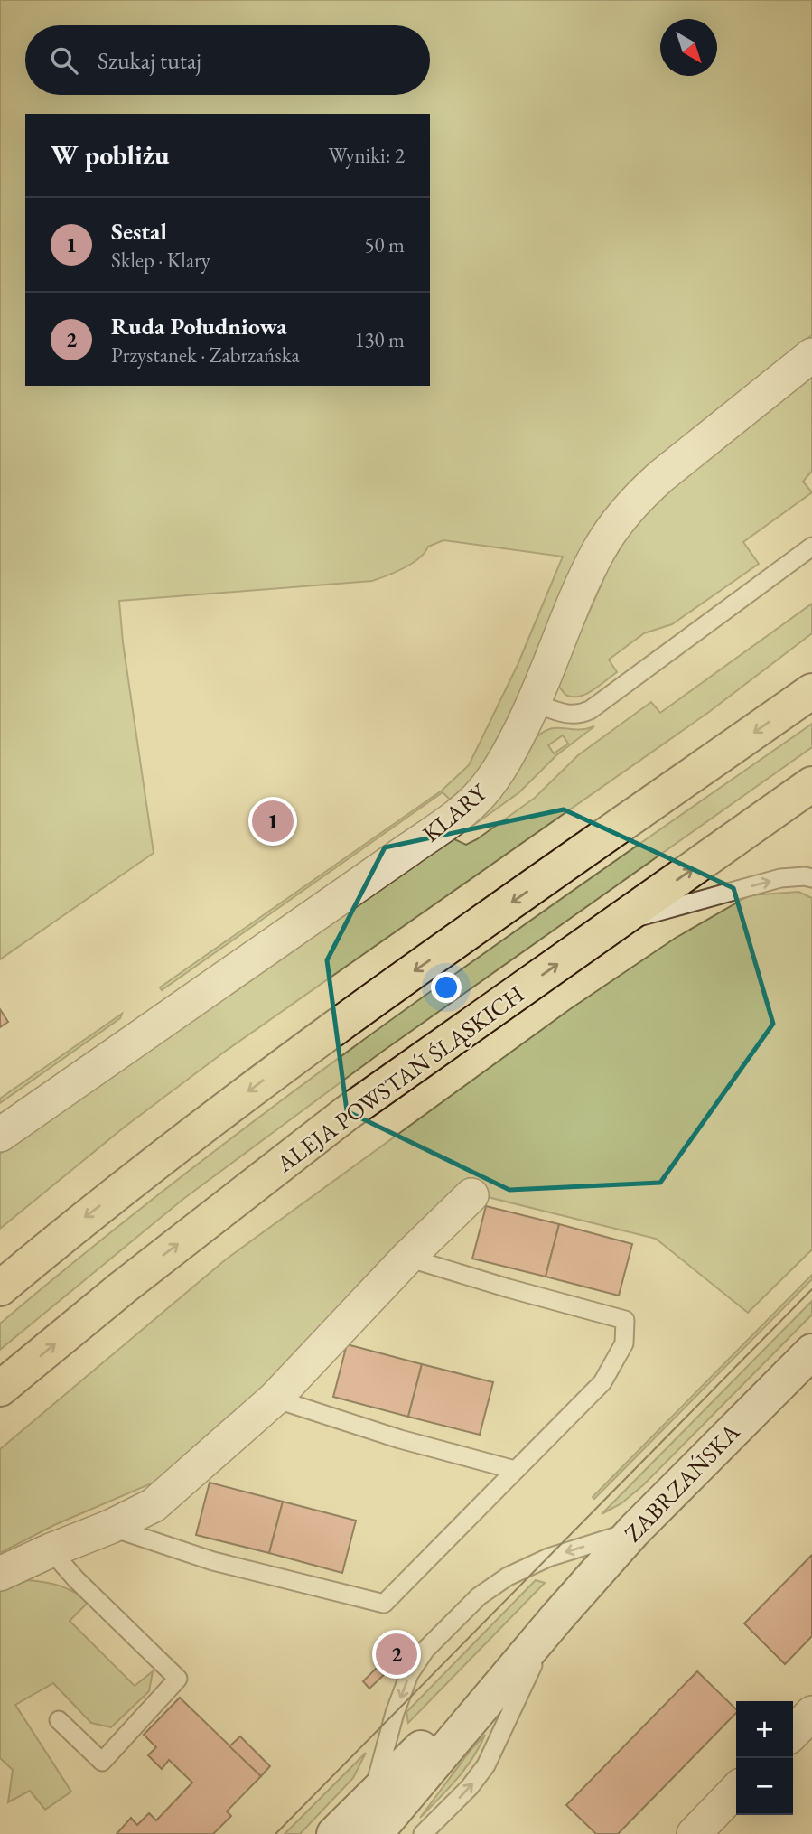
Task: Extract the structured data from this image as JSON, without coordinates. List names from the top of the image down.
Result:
{
  "streets": {
    "main road": ["ALEJA POWSTAŃ ŚLĄSKICH"],
    "street": ["KLARY", "ZABRZAŃSKA"]
  },
  "north": "bottom right",
  "page": {
    "search": "Szukaj tutaj",
    "heading": ["W pobliżu", "Wyniki: 2"],
    "list": [
      {
        "mark": "1",
        "name": "Sestal",
        "note": "Sklep · Klary",
        "value": "50 m"
      },
      {
        "mark": "2",
        "name": "Ruda Południowa",
        "note": "Przystanek · Zabrzańska",
        "value": "130 m"
      }
    ],
    "pins": ["1", "2"],
    "map_buttons": ["+", "−"]
  }
}
